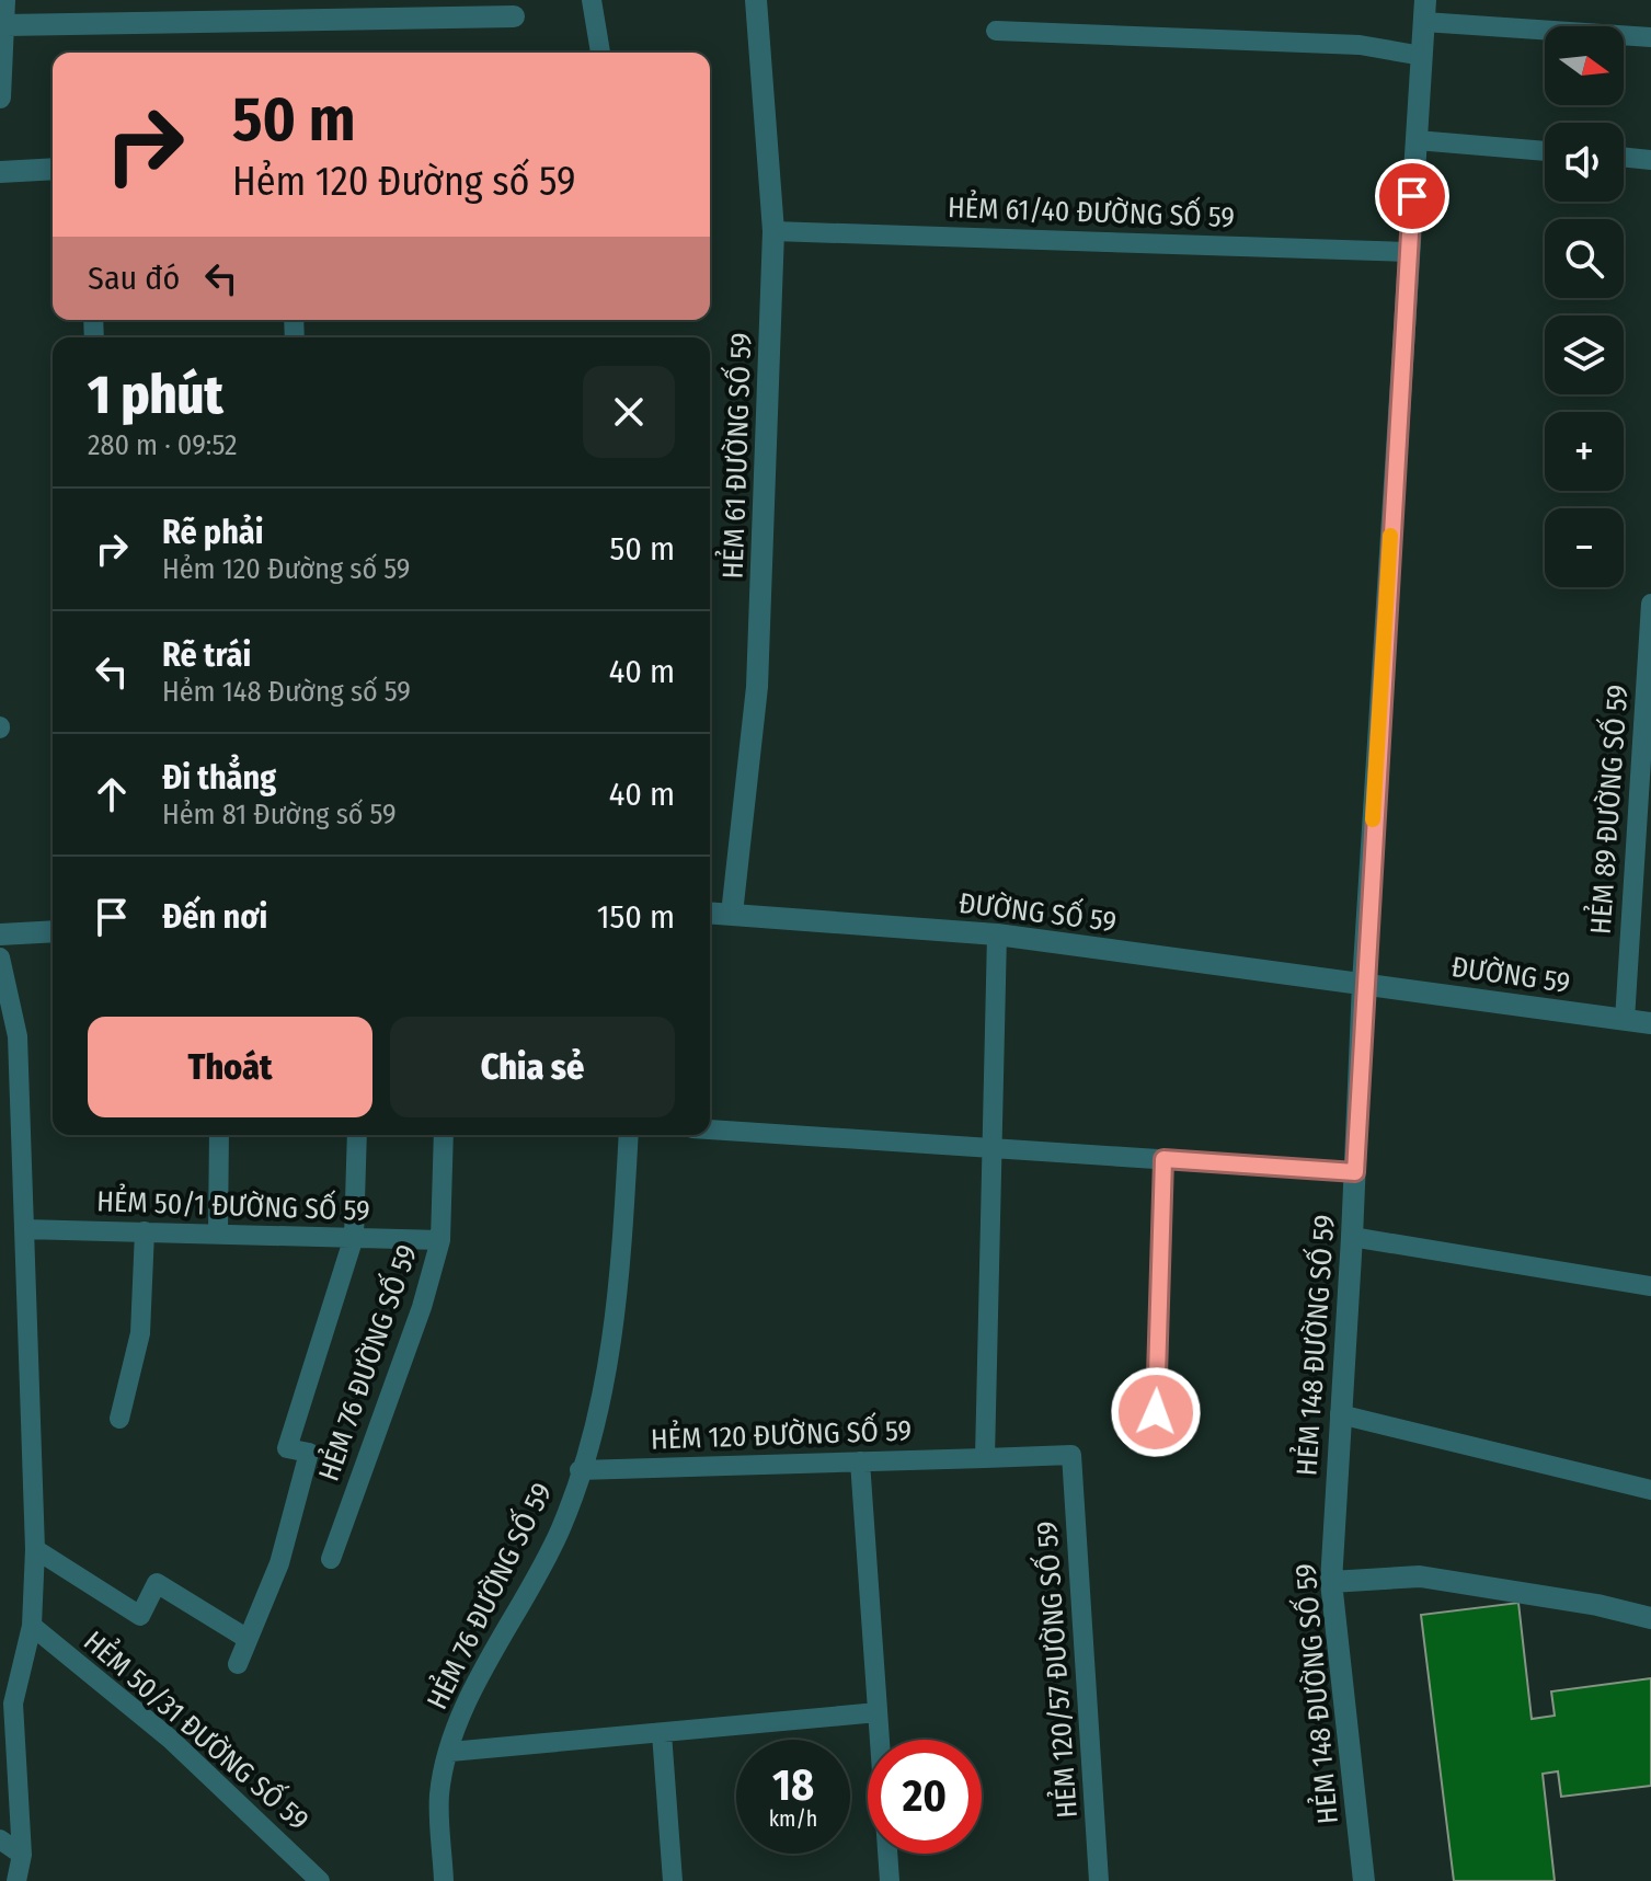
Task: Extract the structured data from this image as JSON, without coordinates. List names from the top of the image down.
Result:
{
  "streets": {
    "street": [
      "HẺM 61 ĐƯỜNG SỐ 59",
      "ĐƯỜNG SỐ 59",
      "ĐƯỜNG 59",
      "HẺM 148 ĐƯỜNG SỐ 59"
    ],
    "lane": [
      "HẺM 61/40 ĐƯỜNG SỐ 59",
      "HẺM 89 ĐƯỜNG SỐ 59",
      "HẺM 50/1 ĐƯỜNG SỐ 59",
      "HẺM 76 ĐƯỜNG SỐ 59",
      "HẺM 120 ĐƯỜNG SỐ 59",
      "HẺM 120/57 ĐƯỜNG SỐ 59",
      "HẺM 50/31 ĐƯỜNG SỐ 59"
    ]
  },
  "crossings": [
    ["HẺM 61/40 ĐƯỜNG SỐ 59", "HẺM 61 ĐƯỜNG SỐ 59"],
    ["HẺM 61/40 ĐƯỜNG SỐ 59", "HẺM 148 ĐƯỜNG SỐ 59"],
    ["HẺM 61 ĐƯỜNG SỐ 59", "ĐƯỜNG SỐ 59"],
    ["HẺM 89 ĐƯỜNG SỐ 59", "ĐƯỜNG 59"],
    ["ĐƯỜNG SỐ 59", "ĐƯỜNG 59"],
    ["ĐƯỜNG SỐ 59", "HẺM 148 ĐƯỜNG SỐ 59"],
    ["ĐƯỜNG 59", "HẺM 148 ĐƯỜNG SỐ 59"],
    ["HẺM 50/1 ĐƯỜNG SỐ 59", "HẺM 76 ĐƯỜNG SỐ 59"],
    ["HẺM 76 ĐƯỜNG SỐ 59", "HẺM 120 ĐƯỜNG SỐ 59"],
    ["HẺM 120 ĐƯỜNG SỐ 59", "HẺM 120/57 ĐƯỜNG SỐ 59"]
  ],
  "north": "right",
  "page": {
    "map_buttons": ["+", "−"],
    "turn": ["50 m", "Hẻm 120 Đường số 59"],
    "then": "Sau đó",
    "heading": ["1 phút", "280 m · 09:52"],
    "list": [
      {
        "name": "Rẽ phải",
        "note": "Hẻm 120 Đường số 59",
        "value": "50 m"
      },
      {
        "name": "Rẽ trái",
        "note": "Hẻm 148 Đường số 59",
        "value": "40 m"
      },
      {
        "name": "Đi thẳng",
        "note": "Hẻm 81 Đường số 59",
        "value": "40 m"
      },
      {
        "name": "Đến nơi",
        "value": "150 m"
      }
    ],
    "buttons": ["Thoát", "Chia sẻ"],
    "speed": "18 km/h",
    "limit": "20"
  }
}
